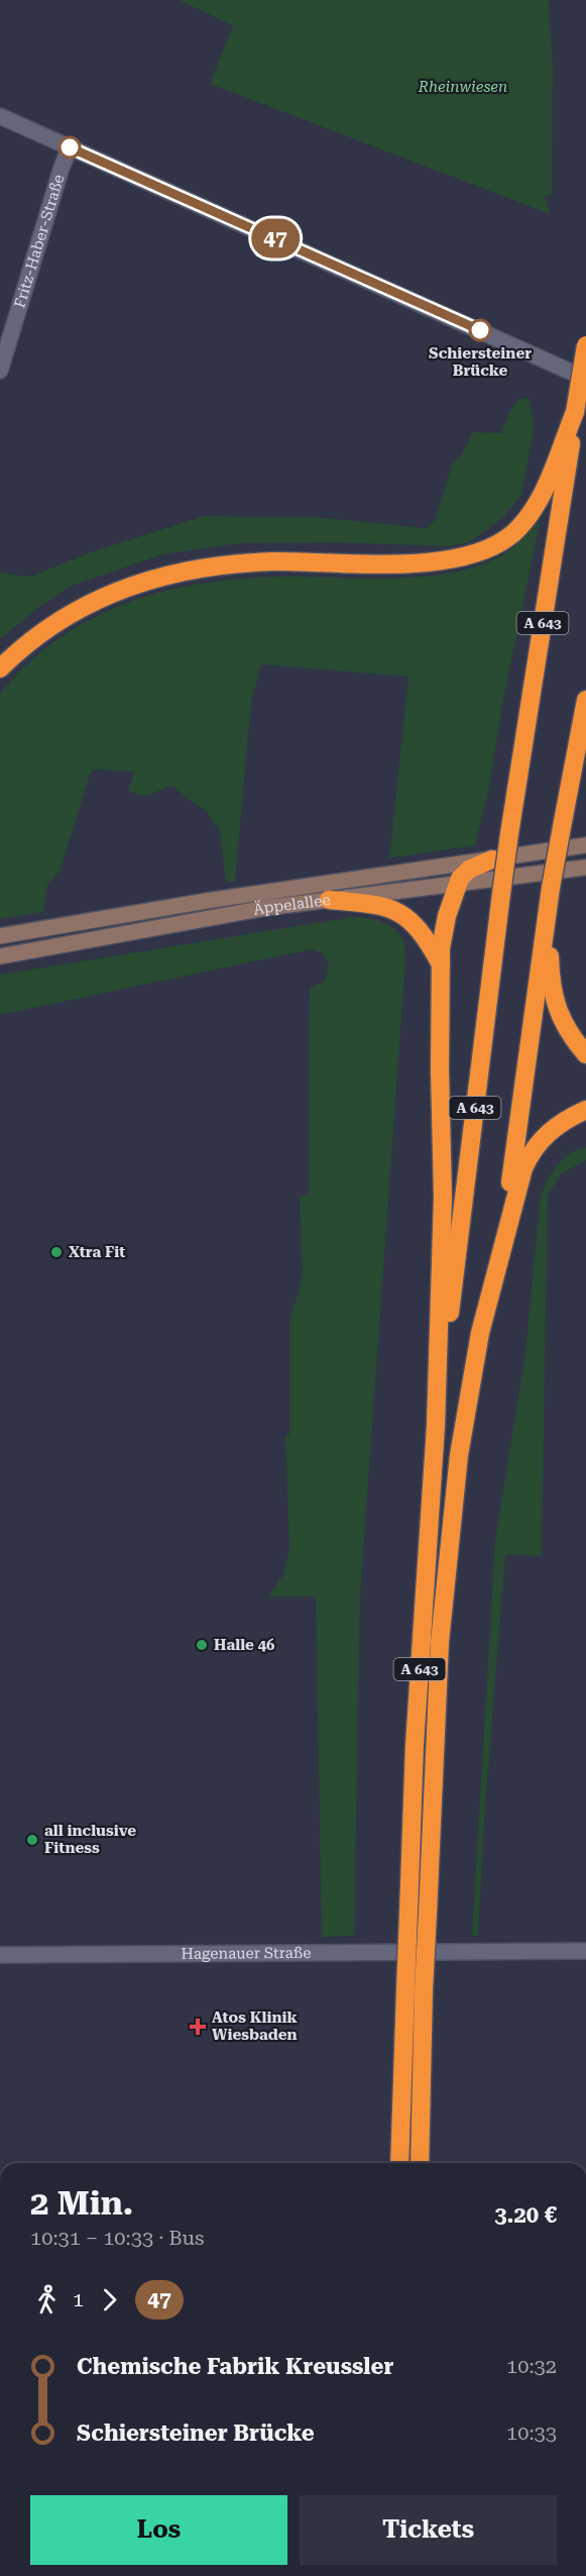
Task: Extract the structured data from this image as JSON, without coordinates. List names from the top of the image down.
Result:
{
  "streets": {
    "highway": ["A 643"],
    "main road": ["Äppelallee"],
    "street": ["Fritz-Haber-Straße", "Hagenauer Straße"]
  },
  "parks": ["Rheinwiesen"],
  "places": {
    "other": [
      "Schiersteiner Brücke",
      "Xtra Fit",
      "Halle 46",
      "all inclusive Fitness"
    ],
    "health": ["Atos Klinik Wiesbaden"]
  },
  "lines": ["bus line 47"],
  "page": {
    "on_map": "47",
    "heading": ["2 Min.", "10:31 – 10:33 · Bus", "3.20 €"],
    "legs": ["1", "47"],
    "list": [
      {
        "name": "Chemische Fabrik Kreussler",
        "value": "10:32"
      },
      {
        "name": "Schiersteiner Brücke",
        "value": "10:33"
      }
    ],
    "buttons": ["Los", "Tickets"]
  }
}
